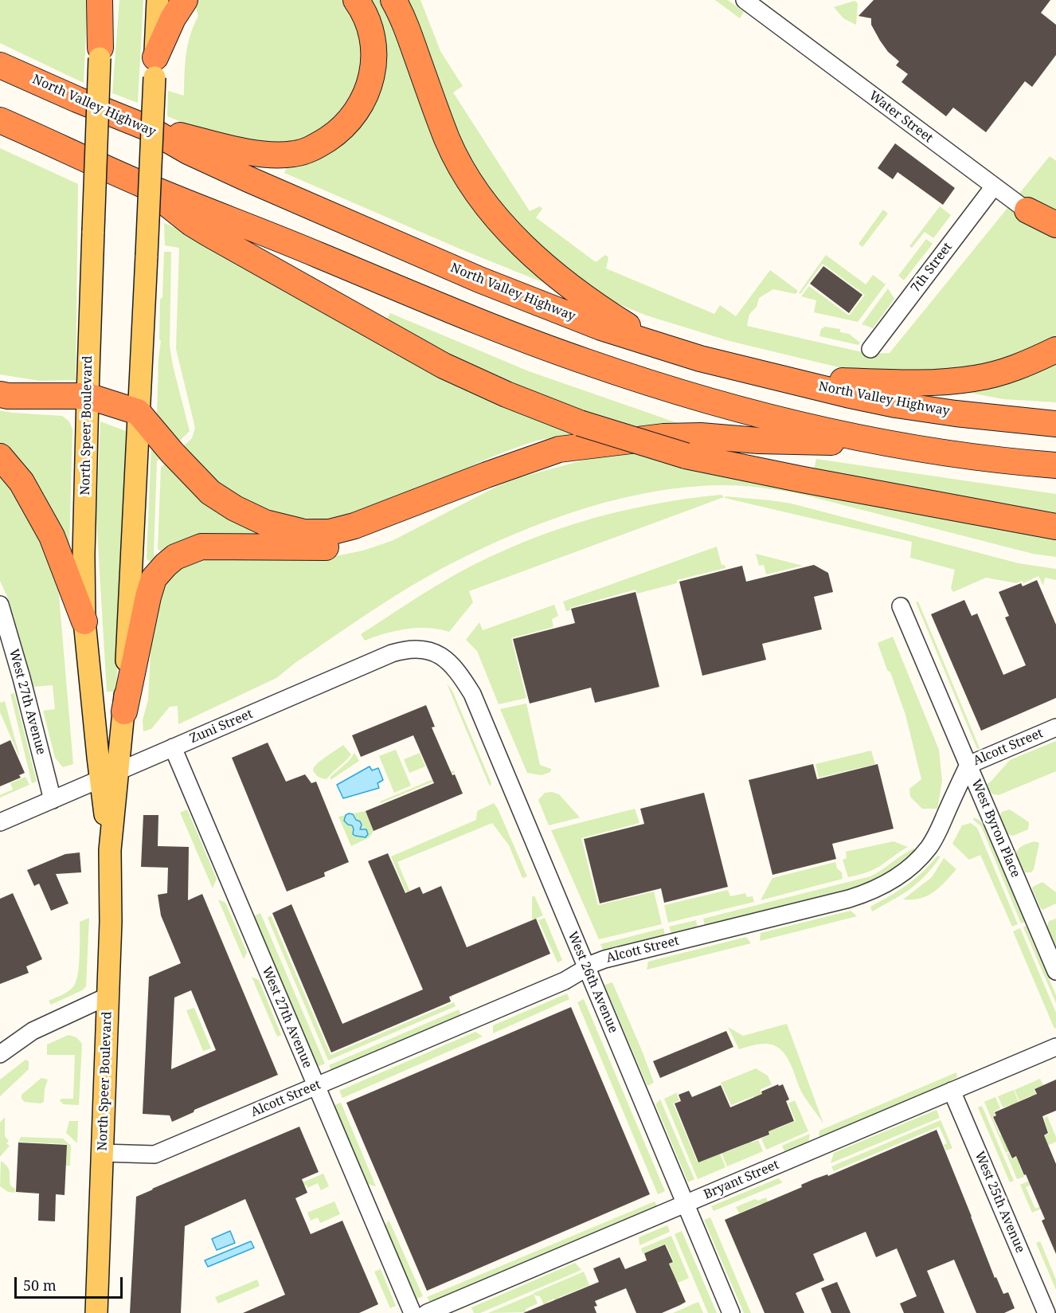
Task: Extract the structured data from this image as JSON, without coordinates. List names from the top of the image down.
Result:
{
  "streets": {
    "highway": ["North Valley Highway"],
    "main road": ["North Speer Boulevard"],
    "street": [
      "Water Street",
      "7th Street",
      "West 27th Avenue",
      "Zuni Street",
      "Alcott Street",
      "West Byron Place",
      "West 26th Avenue",
      "Bryant Street",
      "West 25th Avenue"
    ]
  },
  "crossings": [
    ["Water Street", "7th Street"],
    ["North Speer Boulevard", "Zuni Street"],
    ["North Speer Boulevard", "Alcott Street"],
    ["West 27th Avenue", "Zuni Street"],
    ["West 27th Avenue", "Alcott Street"],
    ["Zuni Street", "West 26th Avenue"],
    ["Alcott Street", "West Byron Place"],
    ["Alcott Street", "West 26th Avenue"],
    ["West 26th Avenue", "Bryant Street"],
    ["Bryant Street", "West 25th Avenue"]
  ],
  "scale_bar": "50 m"
}
